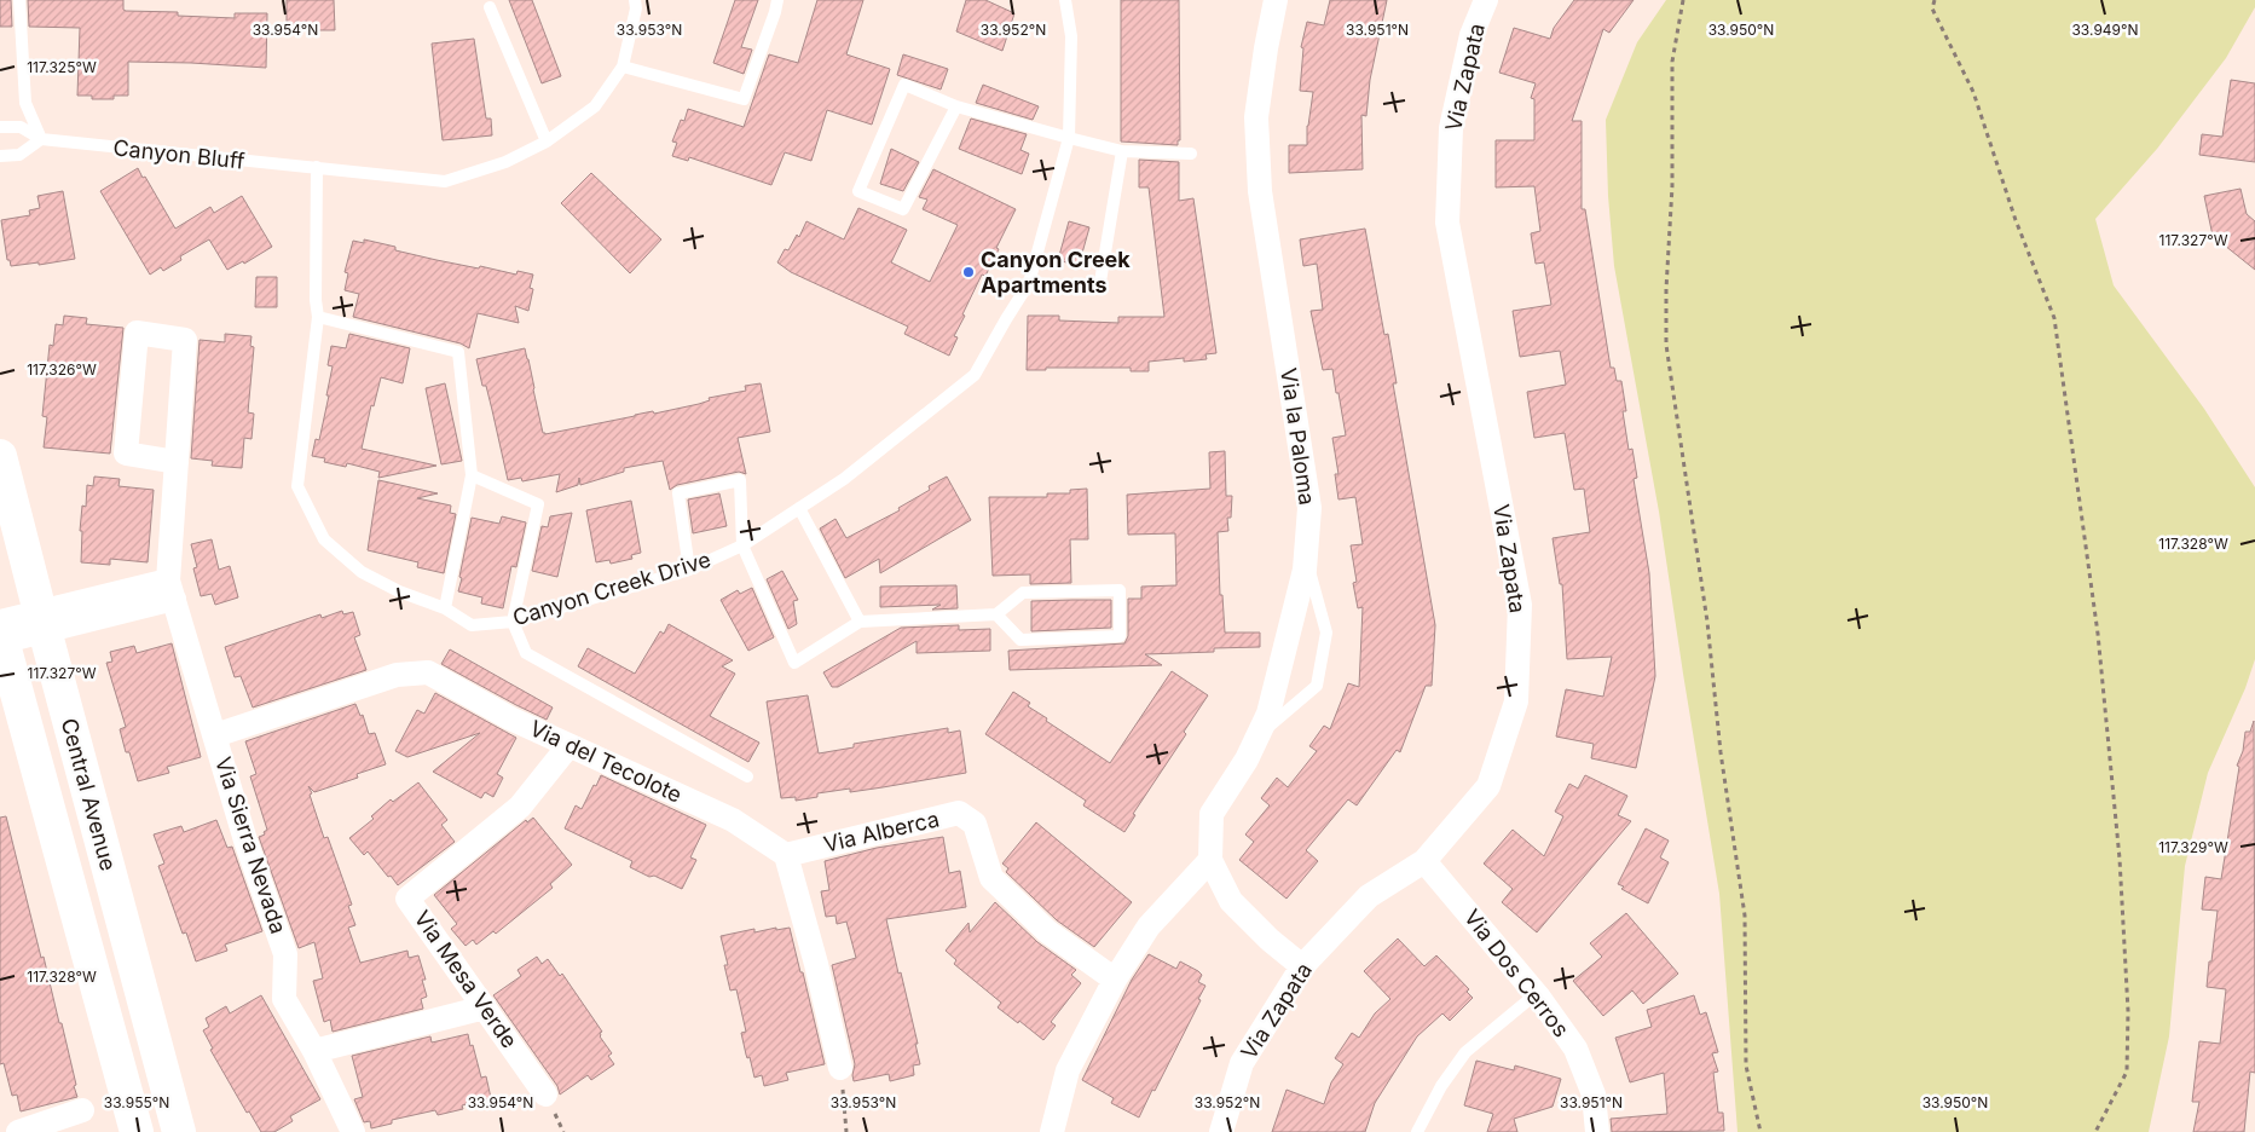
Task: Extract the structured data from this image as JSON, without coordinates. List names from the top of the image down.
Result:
{
  "streets": {
    "main road": ["Central Avenue"],
    "street": [
      "Via Zapata",
      "Via la Paloma",
      "Via del Tecolote",
      "Via Alberca",
      "Via Sierra Nevada",
      "Via Dos Cerros",
      "Via Mesa Verde"
    ],
    "lane": ["Canyon Bluff", "Canyon Creek Drive"]
  },
  "crossings": [
    ["Via Zapata", "Via la Paloma"],
    ["Via Zapata", "Via Dos Cerros"],
    ["Canyon Bluff", "Canyon Creek Drive"],
    ["Via del Tecolote", "Via Alberca"],
    ["Via del Tecolote", "Via Sierra Nevada"],
    ["Via del Tecolote", "Via Mesa Verde"]
  ],
  "places": ["Canyon Creek Apartments"],
  "coordinates": [
    "33.954°N",
    "33.953°N",
    "33.952°N",
    "33.951°N",
    "33.950°N",
    "33.949°N",
    "117.325°W",
    "117.327°W",
    "117.326°W",
    "117.328°W",
    "117.329°W",
    "33.955°N"
  ]
}
